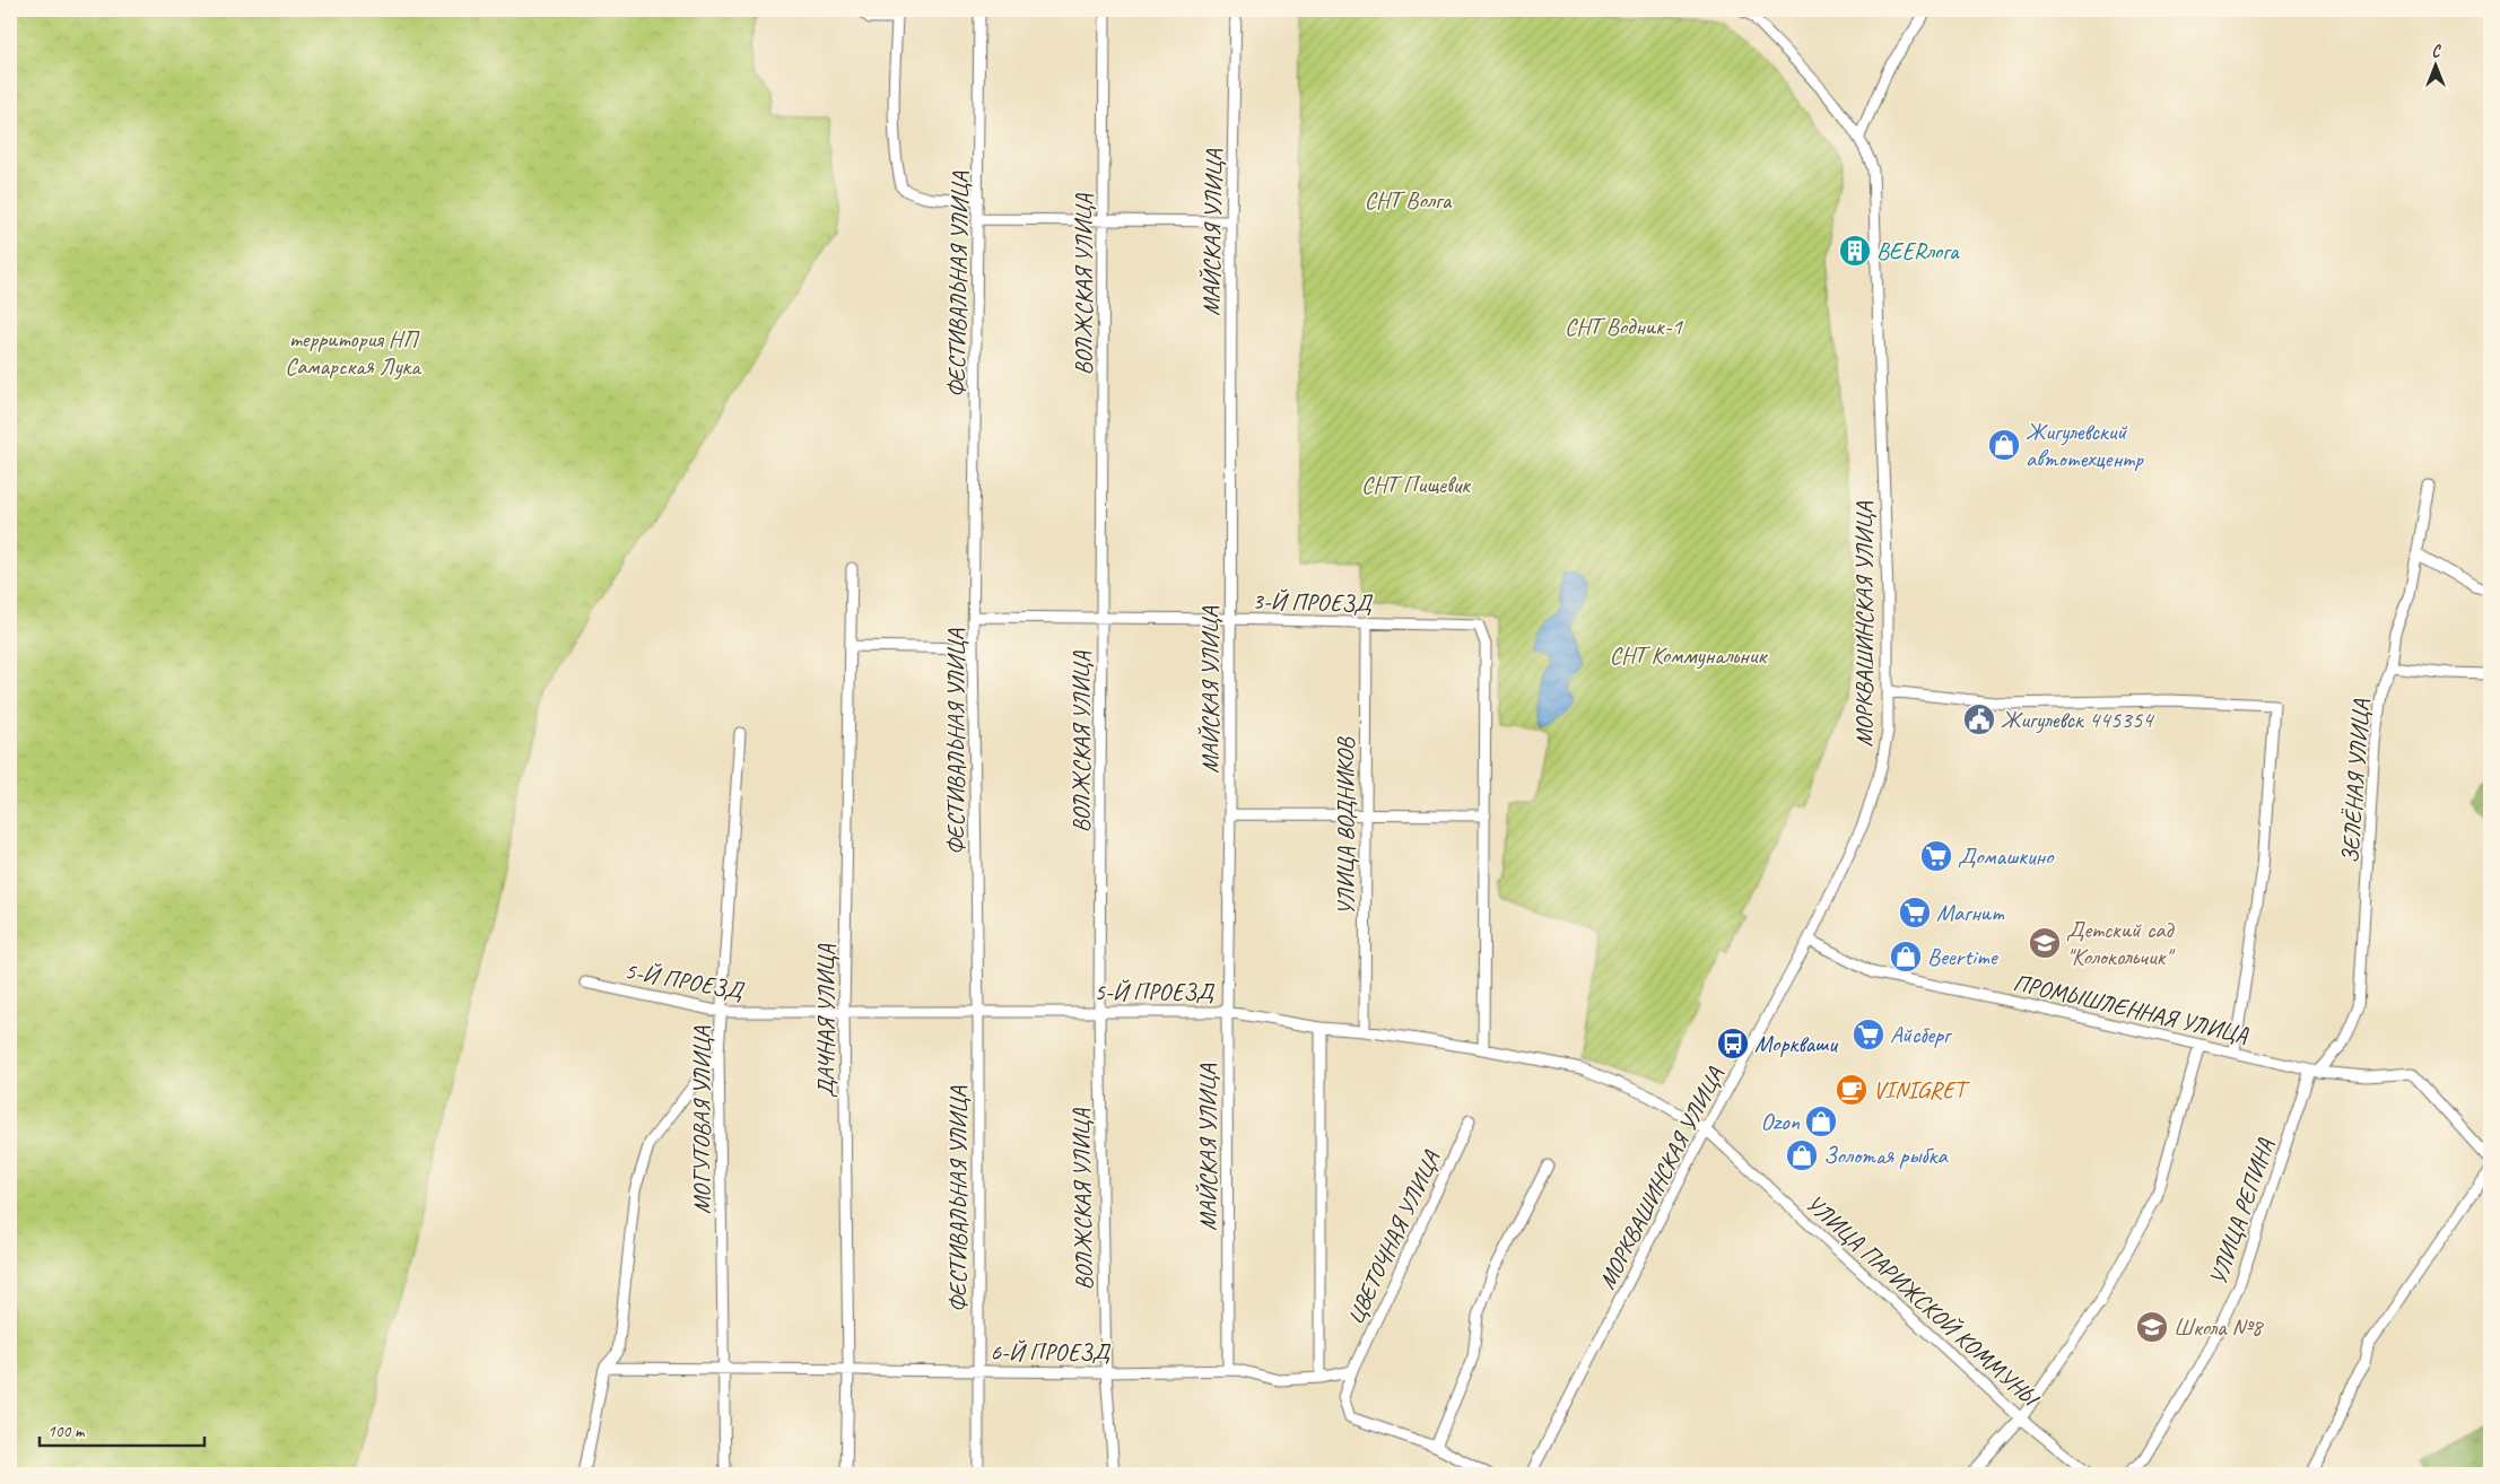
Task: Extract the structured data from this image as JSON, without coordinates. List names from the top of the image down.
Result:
{
  "streets": {
    "street": [
      "МАЙСКАЯ УЛИЦА",
      "ФЕСТИВАЛЬНАЯ УЛИЦА",
      "ВОЛЖСКАЯ УЛИЦА",
      "3-Й ПРОЕЗД",
      "МОРКВАШИНСКАЯ УЛИЦА",
      "ЗЕЛЁНАЯ УЛИЦА",
      "УЛИЦА ВОДНИКОВ",
      "5-Й ПРОЕЗД",
      "ПРОМЫШЛЕННАЯ УЛИЦА",
      "ДАЧНАЯ УЛИЦА",
      "МОГУТОВАЯ УЛИЦА",
      "УЛИЦА РЕПИНА",
      "ЦВЕТОЧНАЯ УЛИЦА",
      "УЛИЦА ПАРИЖСКОЙ КОММУНЫ",
      "6-Й ПРОЕЗД"
    ]
  },
  "crossings": [
    ["МАЙСКАЯ УЛИЦА", "3-Й ПРОЕЗД"],
    ["МАЙСКАЯ УЛИЦА", "5-Й ПРОЕЗД"],
    ["МАЙСКАЯ УЛИЦА", "6-Й ПРОЕЗД"],
    ["ФЕСТИВАЛЬНАЯ УЛИЦА", "3-Й ПРОЕЗД"],
    ["ФЕСТИВАЛЬНАЯ УЛИЦА", "5-Й ПРОЕЗД"],
    ["ФЕСТИВАЛЬНАЯ УЛИЦА", "6-Й ПРОЕЗД"],
    ["ВОЛЖСКАЯ УЛИЦА", "3-Й ПРОЕЗД"],
    ["ВОЛЖСКАЯ УЛИЦА", "5-Й ПРОЕЗД"],
    ["ВОЛЖСКАЯ УЛИЦА", "6-Й ПРОЕЗД"],
    ["3-Й ПРОЕЗД", "УЛИЦА ВОДНИКОВ"],
    ["МОРКВАШИНСКАЯ УЛИЦА", "5-Й ПРОЕЗД"],
    ["МОРКВАШИНСКАЯ УЛИЦА", "ПРОМЫШЛЕННАЯ УЛИЦА"],
    ["МОРКВАШИНСКАЯ УЛИЦА", "УЛИЦА ПАРИЖСКОЙ КОММУНЫ"],
    ["ЗЕЛЁНАЯ УЛИЦА", "ПРОМЫШЛЕННАЯ УЛИЦА"],
    ["ЗЕЛЁНАЯ УЛИЦА", "УЛИЦА РЕПИНА"],
    ["УЛИЦА ВОДНИКОВ", "5-Й ПРОЕЗД"],
    ["5-Й ПРОЕЗД", "ДАЧНАЯ УЛИЦА"],
    ["5-Й ПРОЕЗД", "МОГУТОВАЯ УЛИЦА"],
    ["5-Й ПРОЕЗД", "УЛИЦА ПАРИЖСКОЙ КОММУНЫ"],
    ["ПРОМЫШЛЕННАЯ УЛИЦА", "УЛИЦА РЕПИНА"],
    ["ДАЧНАЯ УЛИЦА", "6-Й ПРОЕЗД"],
    ["МОГУТОВАЯ УЛИЦА", "6-Й ПРОЕЗД"],
    ["ЦВЕТОЧНАЯ УЛИЦА", "6-Й ПРОЕЗД"]
  ],
  "parks": [
    "СНТ Волга",
    "СНТ Водник-1",
    "территория НП Самарская Лука",
    "СНТ Пищевик",
    "СНТ Коммунальник"
  ],
  "places": {
    "building": ["BEERлога"],
    "shop": [
      "Жигулевский автотехцентр",
      "Beertime",
      "Ozon",
      "Золотая рыбка"
    ],
    "public building": ["Жигулевск 445354"],
    "supermarket": ["Домашкино", "Магнит", "Айсберг"],
    "school or university": ["Детский сад \"Колокольчик\"", "Школа №8"],
    "bus stop": ["Моркваши"],
    "cafe": ["VINIGRET"]
  },
  "scale_bar": "100 m",
  "north": "top"
}
